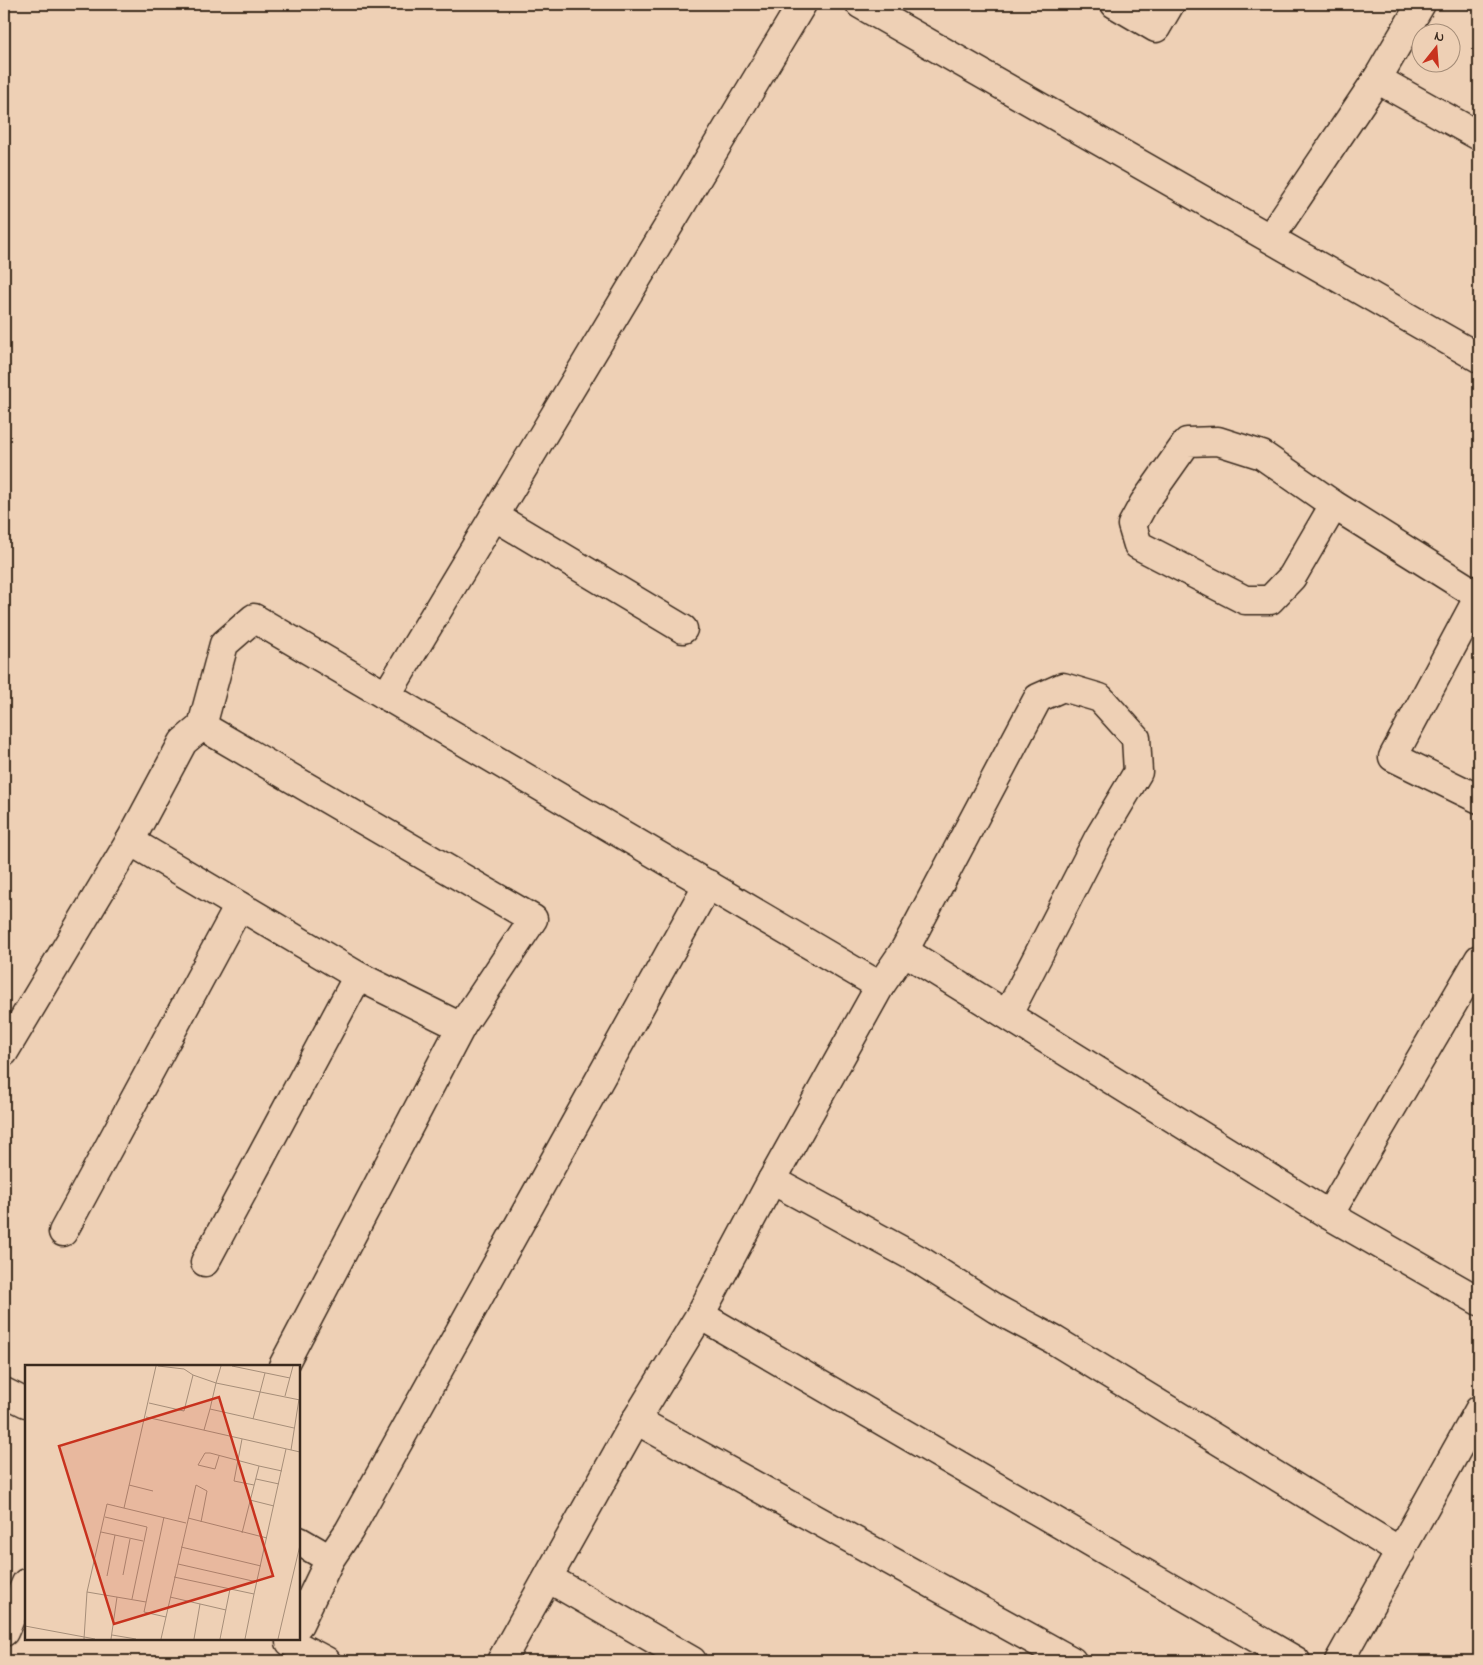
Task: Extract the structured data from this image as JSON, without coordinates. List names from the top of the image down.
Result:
{
  "north": "top"
}
